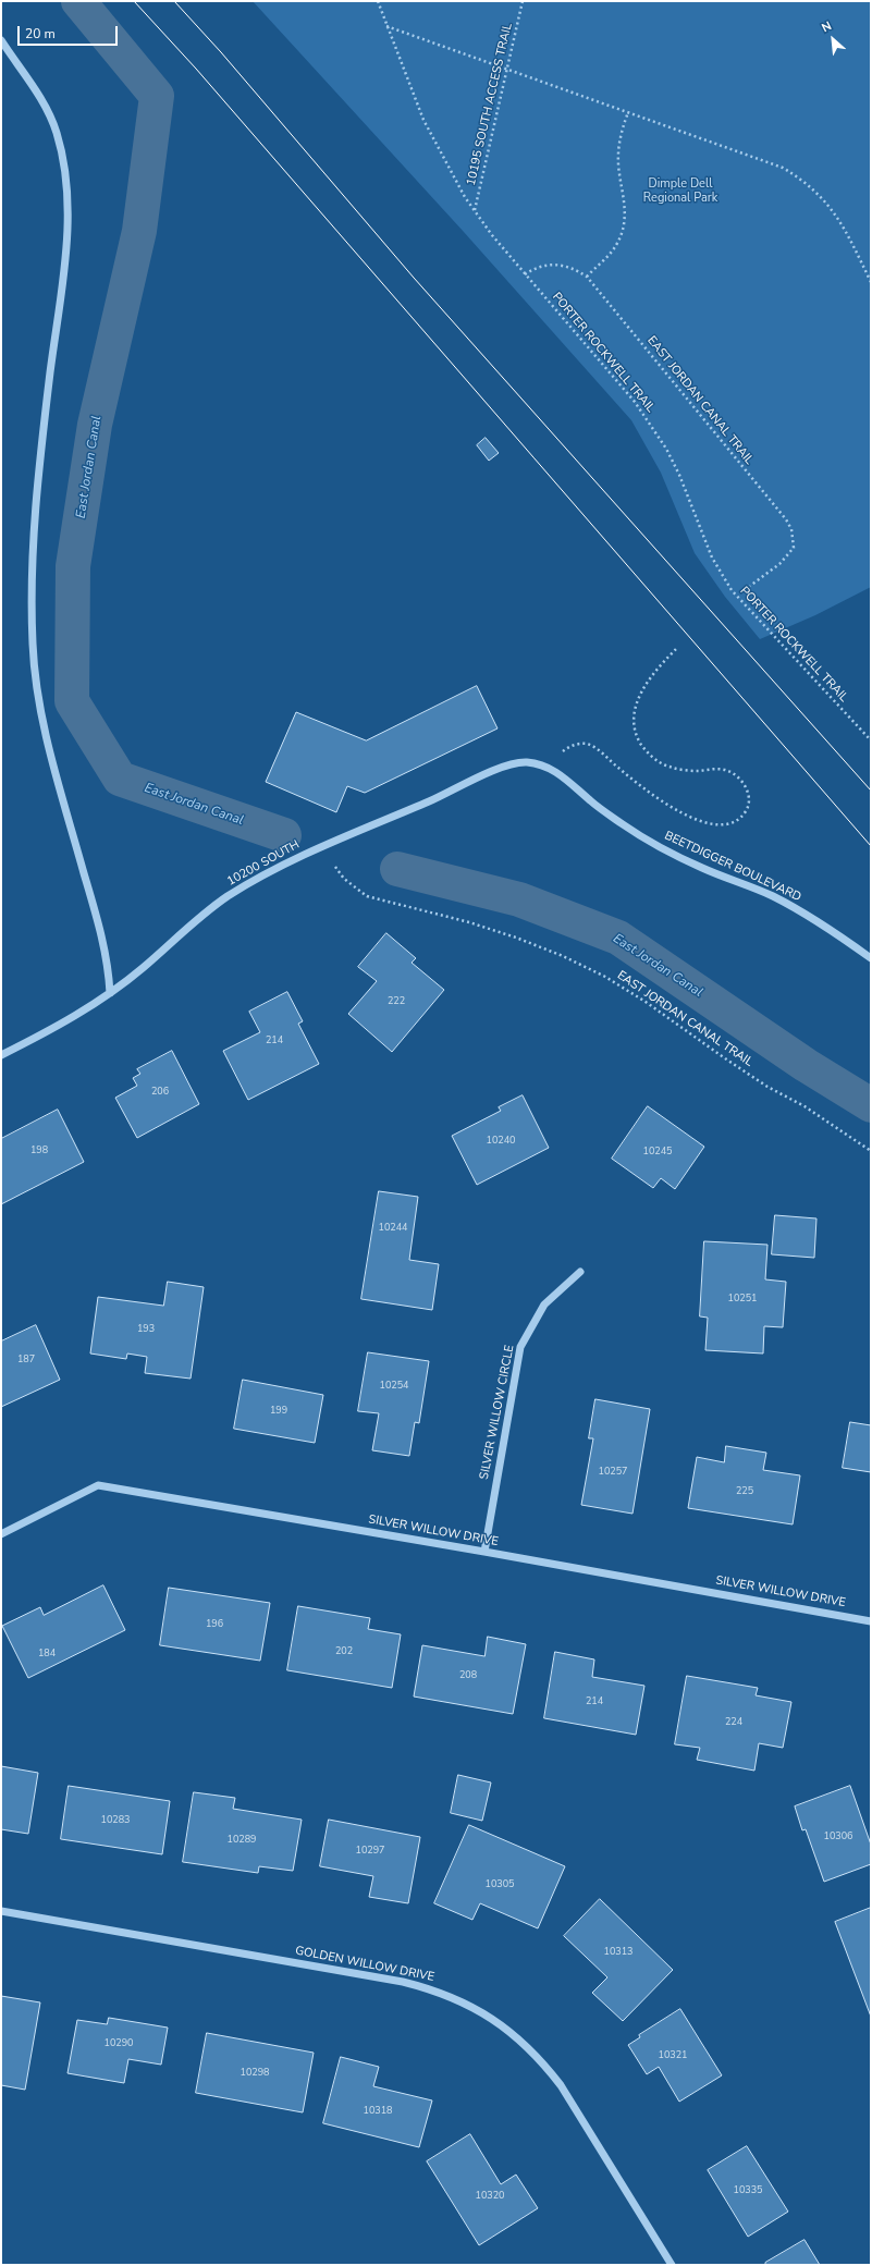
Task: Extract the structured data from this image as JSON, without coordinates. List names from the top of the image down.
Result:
{
  "streets": {
    "street": [
      "10200 SOUTH",
      "BEETDIGGER BOULEVARD",
      "SILVER WILLOW CIRCLE",
      "SILVER WILLOW DRIVE",
      "GOLDEN WILLOW DRIVE"
    ],
    "path": ["10195 SOUTH ACCESS TRAIL", "PORTER ROCKWELL TRAIL", "EAST JORDAN CANAL TRAIL"]
  },
  "crossings": [
    ["10195 SOUTH ACCESS TRAIL", "PORTER ROCKWELL TRAIL"],
    ["PORTER ROCKWELL TRAIL", "EAST JORDAN CANAL TRAIL"],
    ["10200 SOUTH", "BEETDIGGER BOULEVARD"],
    ["SILVER WILLOW CIRCLE", "SILVER WILLOW DRIVE"]
  ],
  "water": ["East Jordan Canal"],
  "parks": ["Dimple Dell Regional Park"],
  "house_numbers": [
    "222",
    "214",
    "206",
    "10240",
    "198",
    "10245",
    "10244",
    "10251",
    "193",
    "187",
    "10254",
    "199",
    "10257",
    "225",
    "196",
    "202",
    "184",
    "208",
    "214",
    "224",
    "10283",
    "10306",
    "10289",
    "10297",
    "10305",
    "10313",
    "10290",
    "10321",
    "10298",
    "10318",
    "10335",
    "10320"
  ],
  "scale_bar": "20 m",
  "north": "top left"
}
